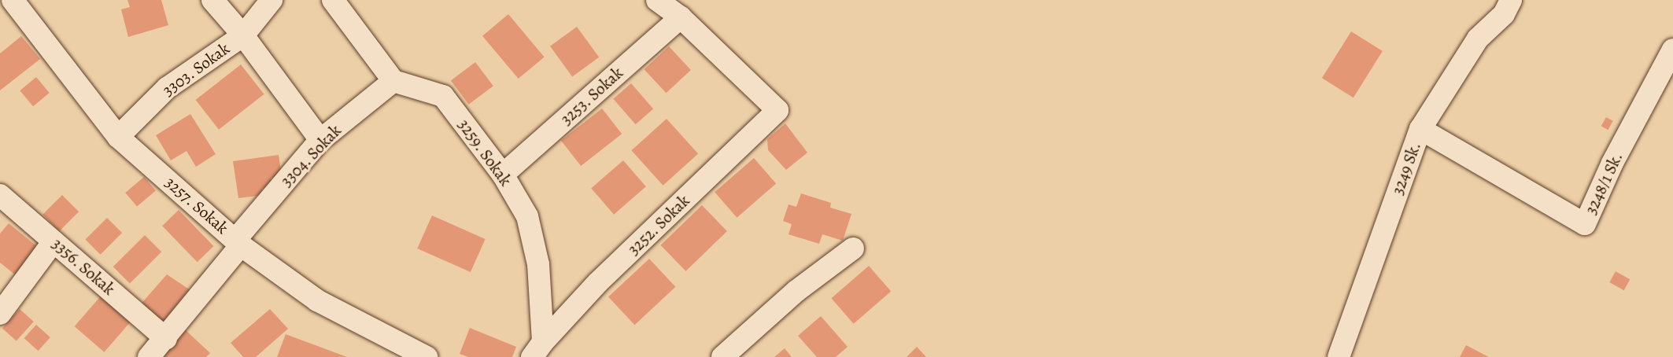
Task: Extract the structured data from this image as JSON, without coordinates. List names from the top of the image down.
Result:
{
  "streets": {
    "street": [
      "3303. Sokak",
      "3253. Sokak",
      "3259. Sokak",
      "3304. Sokak",
      "3249 Sk.",
      "3248/1 Sk.",
      "3257. Sokak",
      "3252. Sokak",
      "3356. Sokak"
    ]
  },
  "crossings": [
    ["3303. Sokak", "3257. Sokak"],
    ["3253. Sokak", "3259. Sokak"],
    ["3253. Sokak", "3252. Sokak"],
    ["3259. Sokak", "3304. Sokak"],
    ["3259. Sokak", "3252. Sokak"],
    ["3304. Sokak", "3257. Sokak"],
    ["3304. Sokak", "3356. Sokak"],
    ["3249 Sk.", "3248/1 Sk."]
  ]
}
